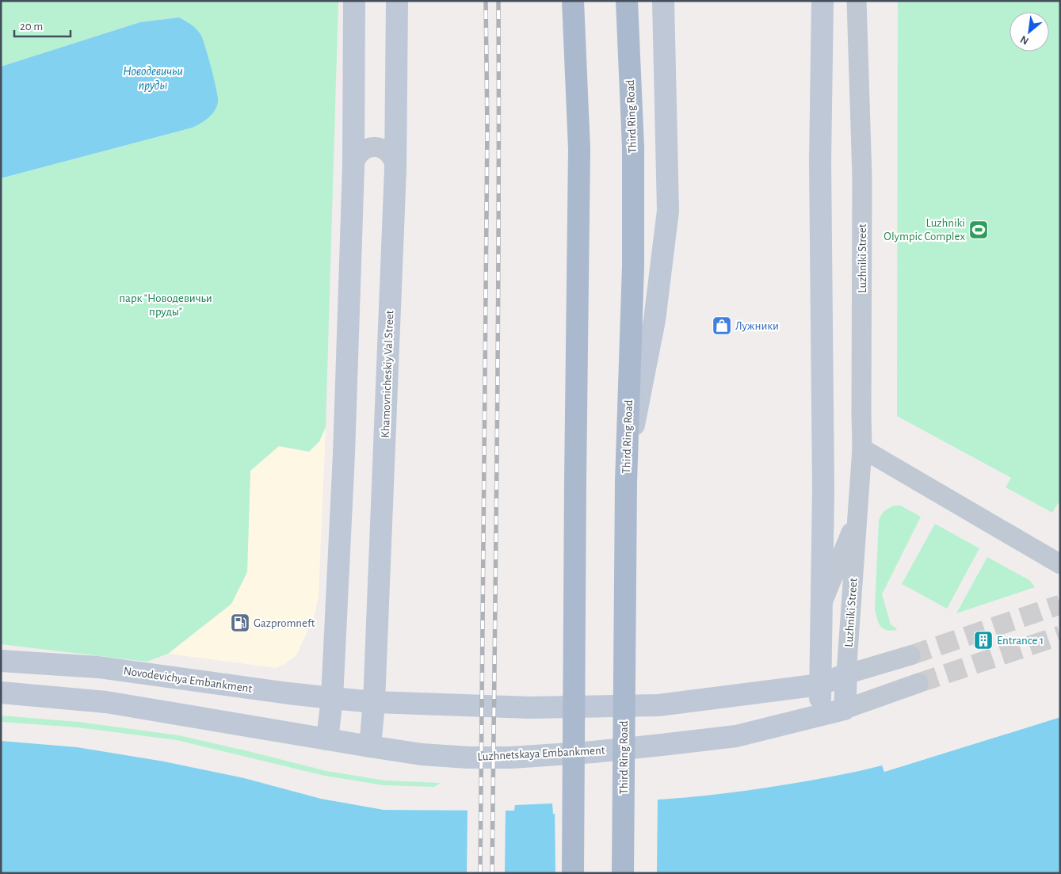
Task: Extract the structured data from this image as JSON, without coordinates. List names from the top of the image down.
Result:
{
  "streets": {
    "main road": [
      "Third Ring Road",
      "Luzhniki Street",
      "Khamovnicheskiy Val Street",
      "Novodevichya Embankment",
      "Luzhnetskaya Embankment"
    ]
  },
  "crossings": [
    ["Luzhniki Street", "Luzhnetskaya Embankment"],
    ["Khamovnicheskiy Val Street", "Novodevichya Embankment"],
    ["Khamovnicheskiy Val Street", "Luzhnetskaya Embankment"]
  ],
  "water": ["Новодевичьи пруды"],
  "parks": ["парк \"Новодевичьи пруды\""],
  "places": {
    "sports": ["Luzhniki Olympic Complex"],
    "shop": ["Лужники"],
    "fuel station": ["Gazpromneft"],
    "building": ["Entrance 1"]
  },
  "scale_bar": "20 m",
  "north": "bottom left"
}
